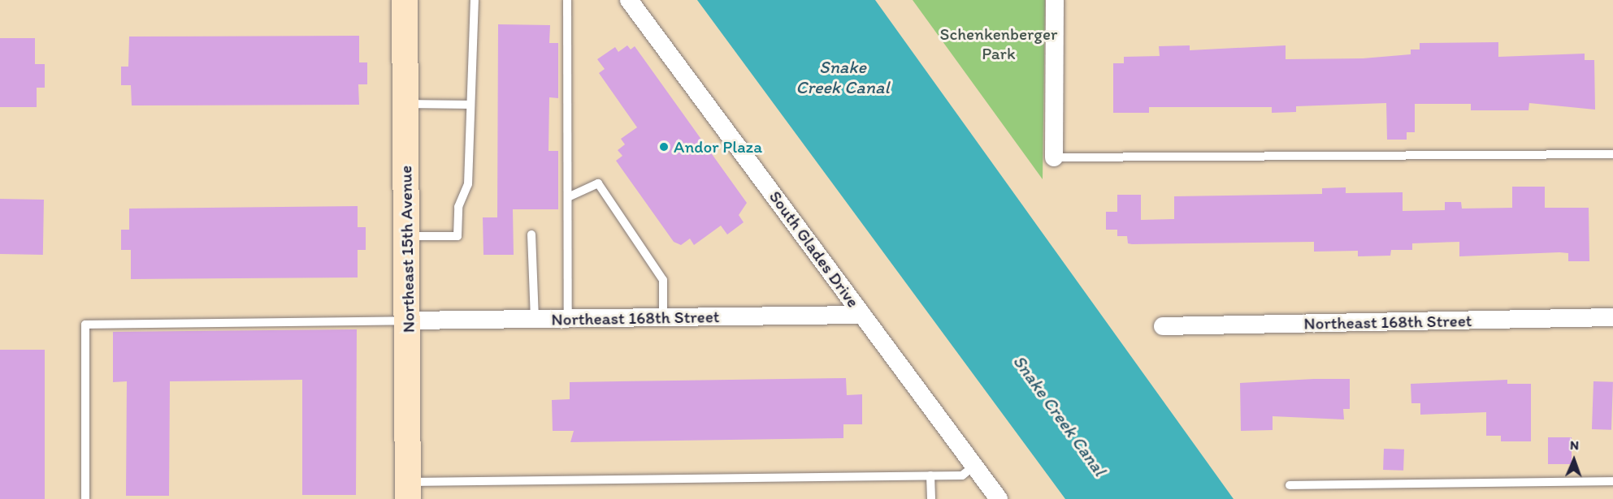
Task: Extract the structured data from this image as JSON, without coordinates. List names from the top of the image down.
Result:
{
  "streets": {
    "street": ["Northeast 15th Avenue", "South Glades Drive", "Northeast 168th Street"]
  },
  "crossings": [
    ["Northeast 15th Avenue", "Northeast 168th Street"],
    ["South Glades Drive", "Northeast 168th Street"]
  ],
  "water": ["Snake Creek Canal"],
  "parks": ["Schenkenberger Park"],
  "places": ["Andor Plaza"],
  "north": "top"
}
